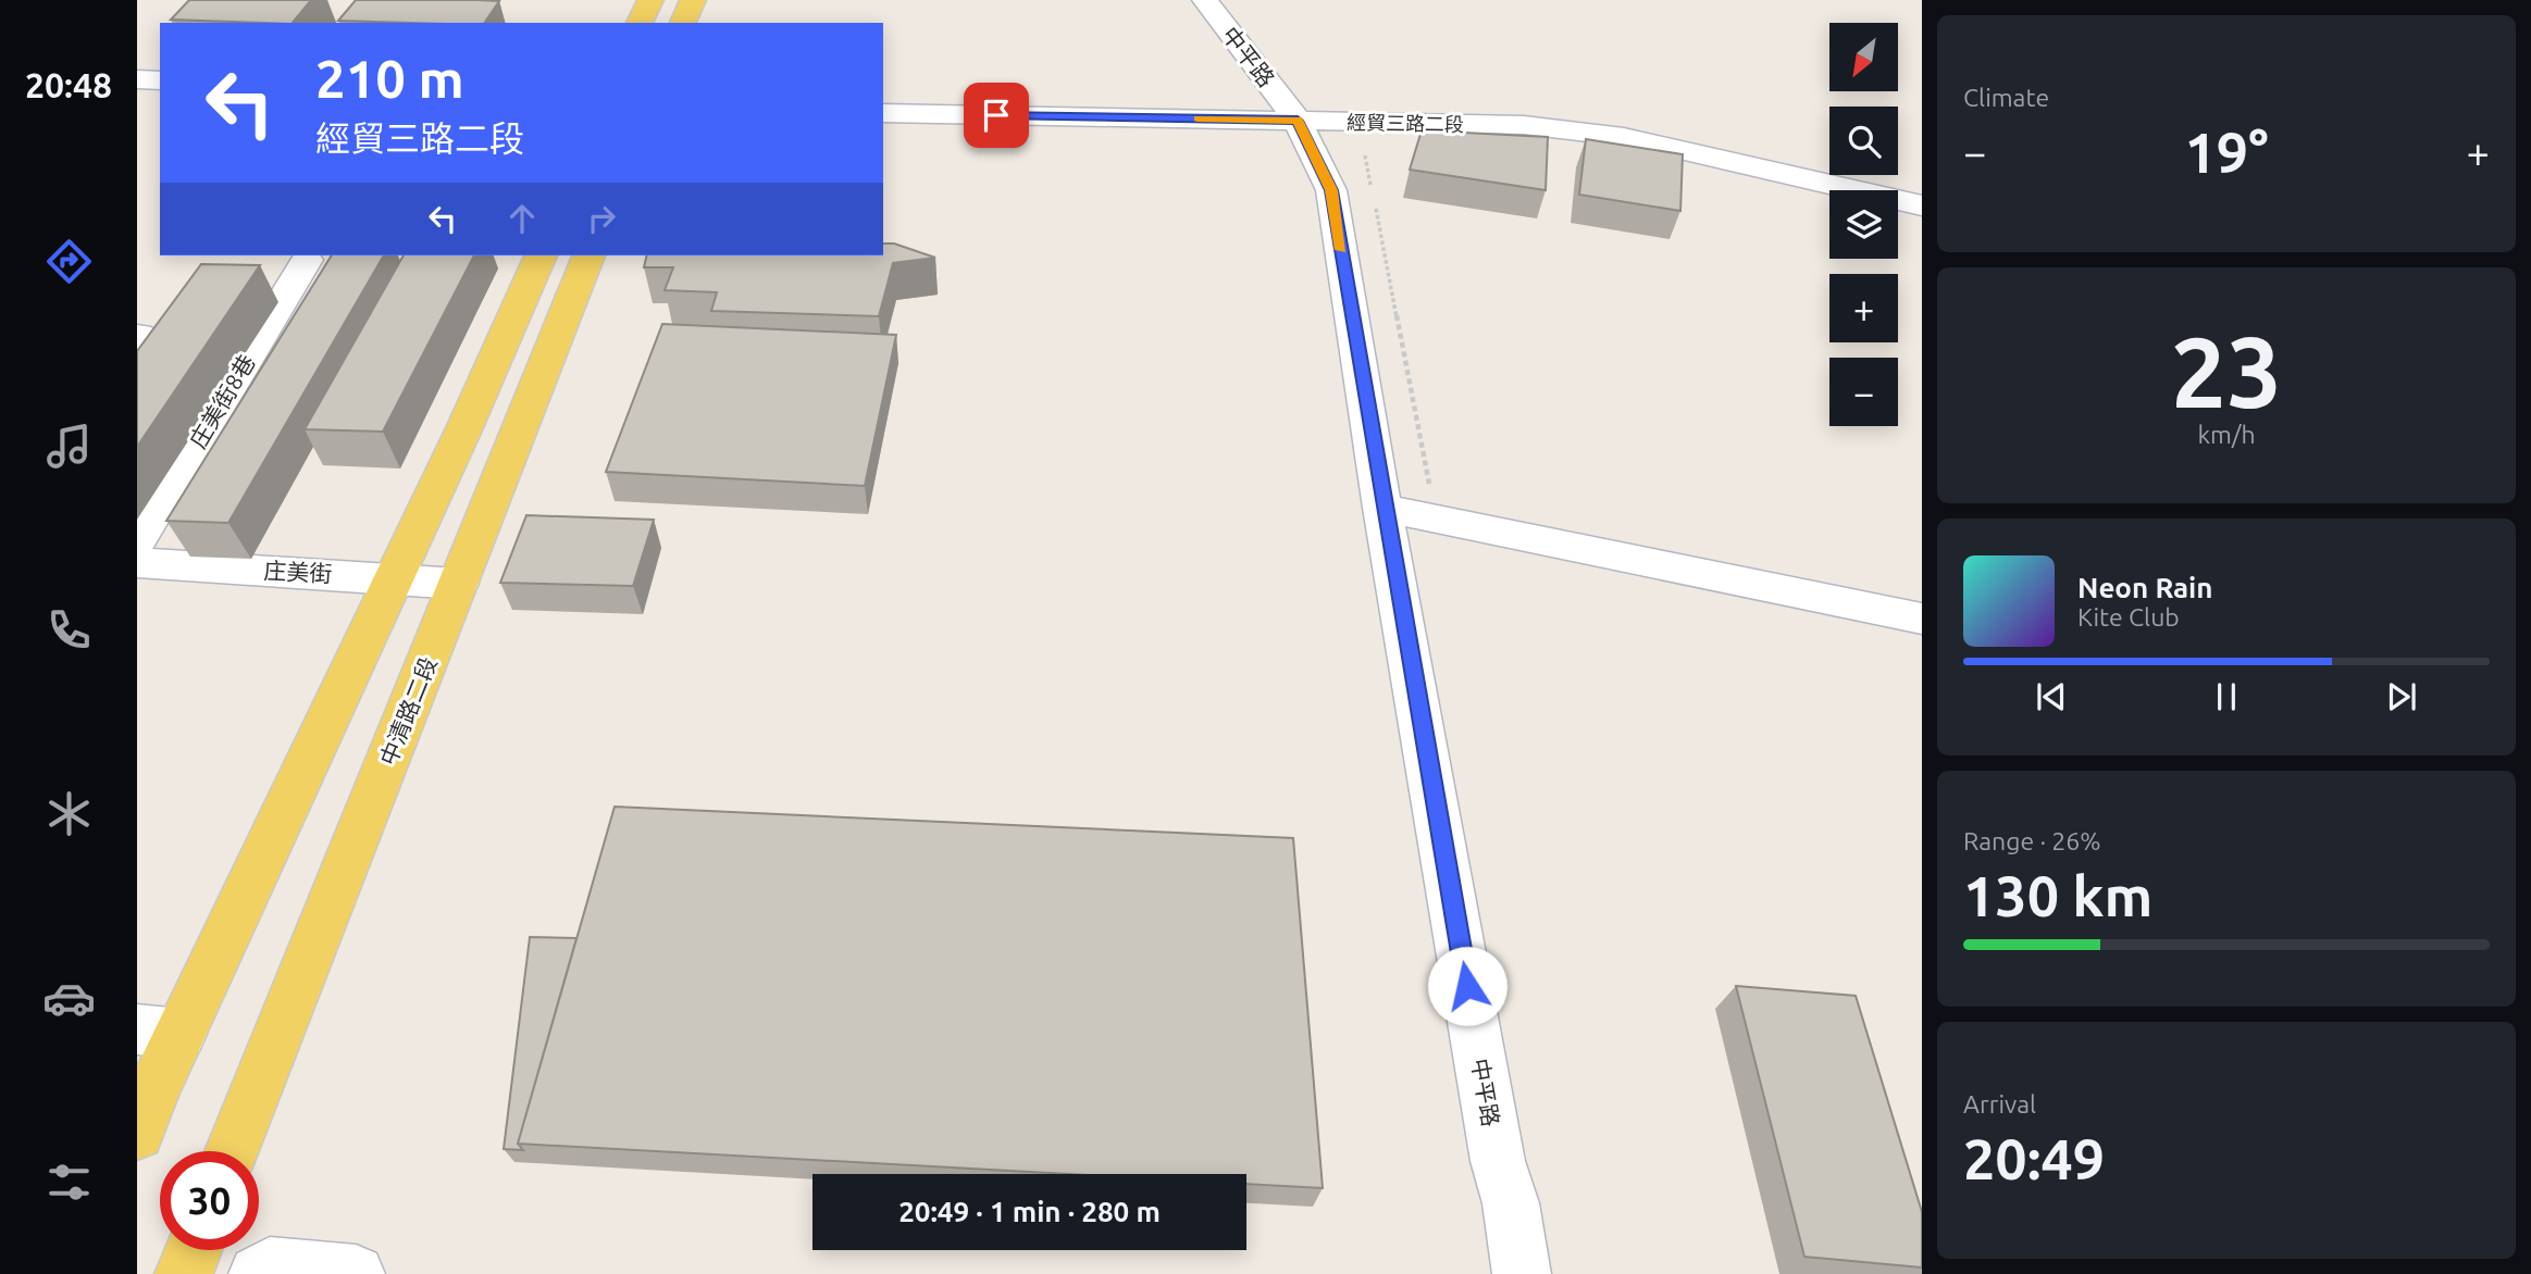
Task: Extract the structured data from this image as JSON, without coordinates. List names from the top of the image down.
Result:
{
  "streets": {
    "main road": ["中清路二段"],
    "street": [
      "中平路",
      "經貿三路二段",
      "庄美街8巷",
      "庄美街"
    ]
  },
  "crossings": [
    ["中平路", "經貿三路二段"],
    ["庄美街", "中清路二段"]
  ],
  "north": "bottom left",
  "page": {
    "tabs": "20:48",
    "tile": [
      "Climate",
      ["23", "km/h"],
      ["Range · 26%", "130 km"],
      ["Arrival", "20:49"]
    ],
    "map_buttons": ["+", "−"],
    "turn": ["210 m", "經貿三路二段"],
    "heat": ["−", "19°", "+"],
    "song": ["Neon Rain", "Kite Club"],
    "limit": "30",
    "trip": "20:49 · 1 min · 280 m"
  }
}
